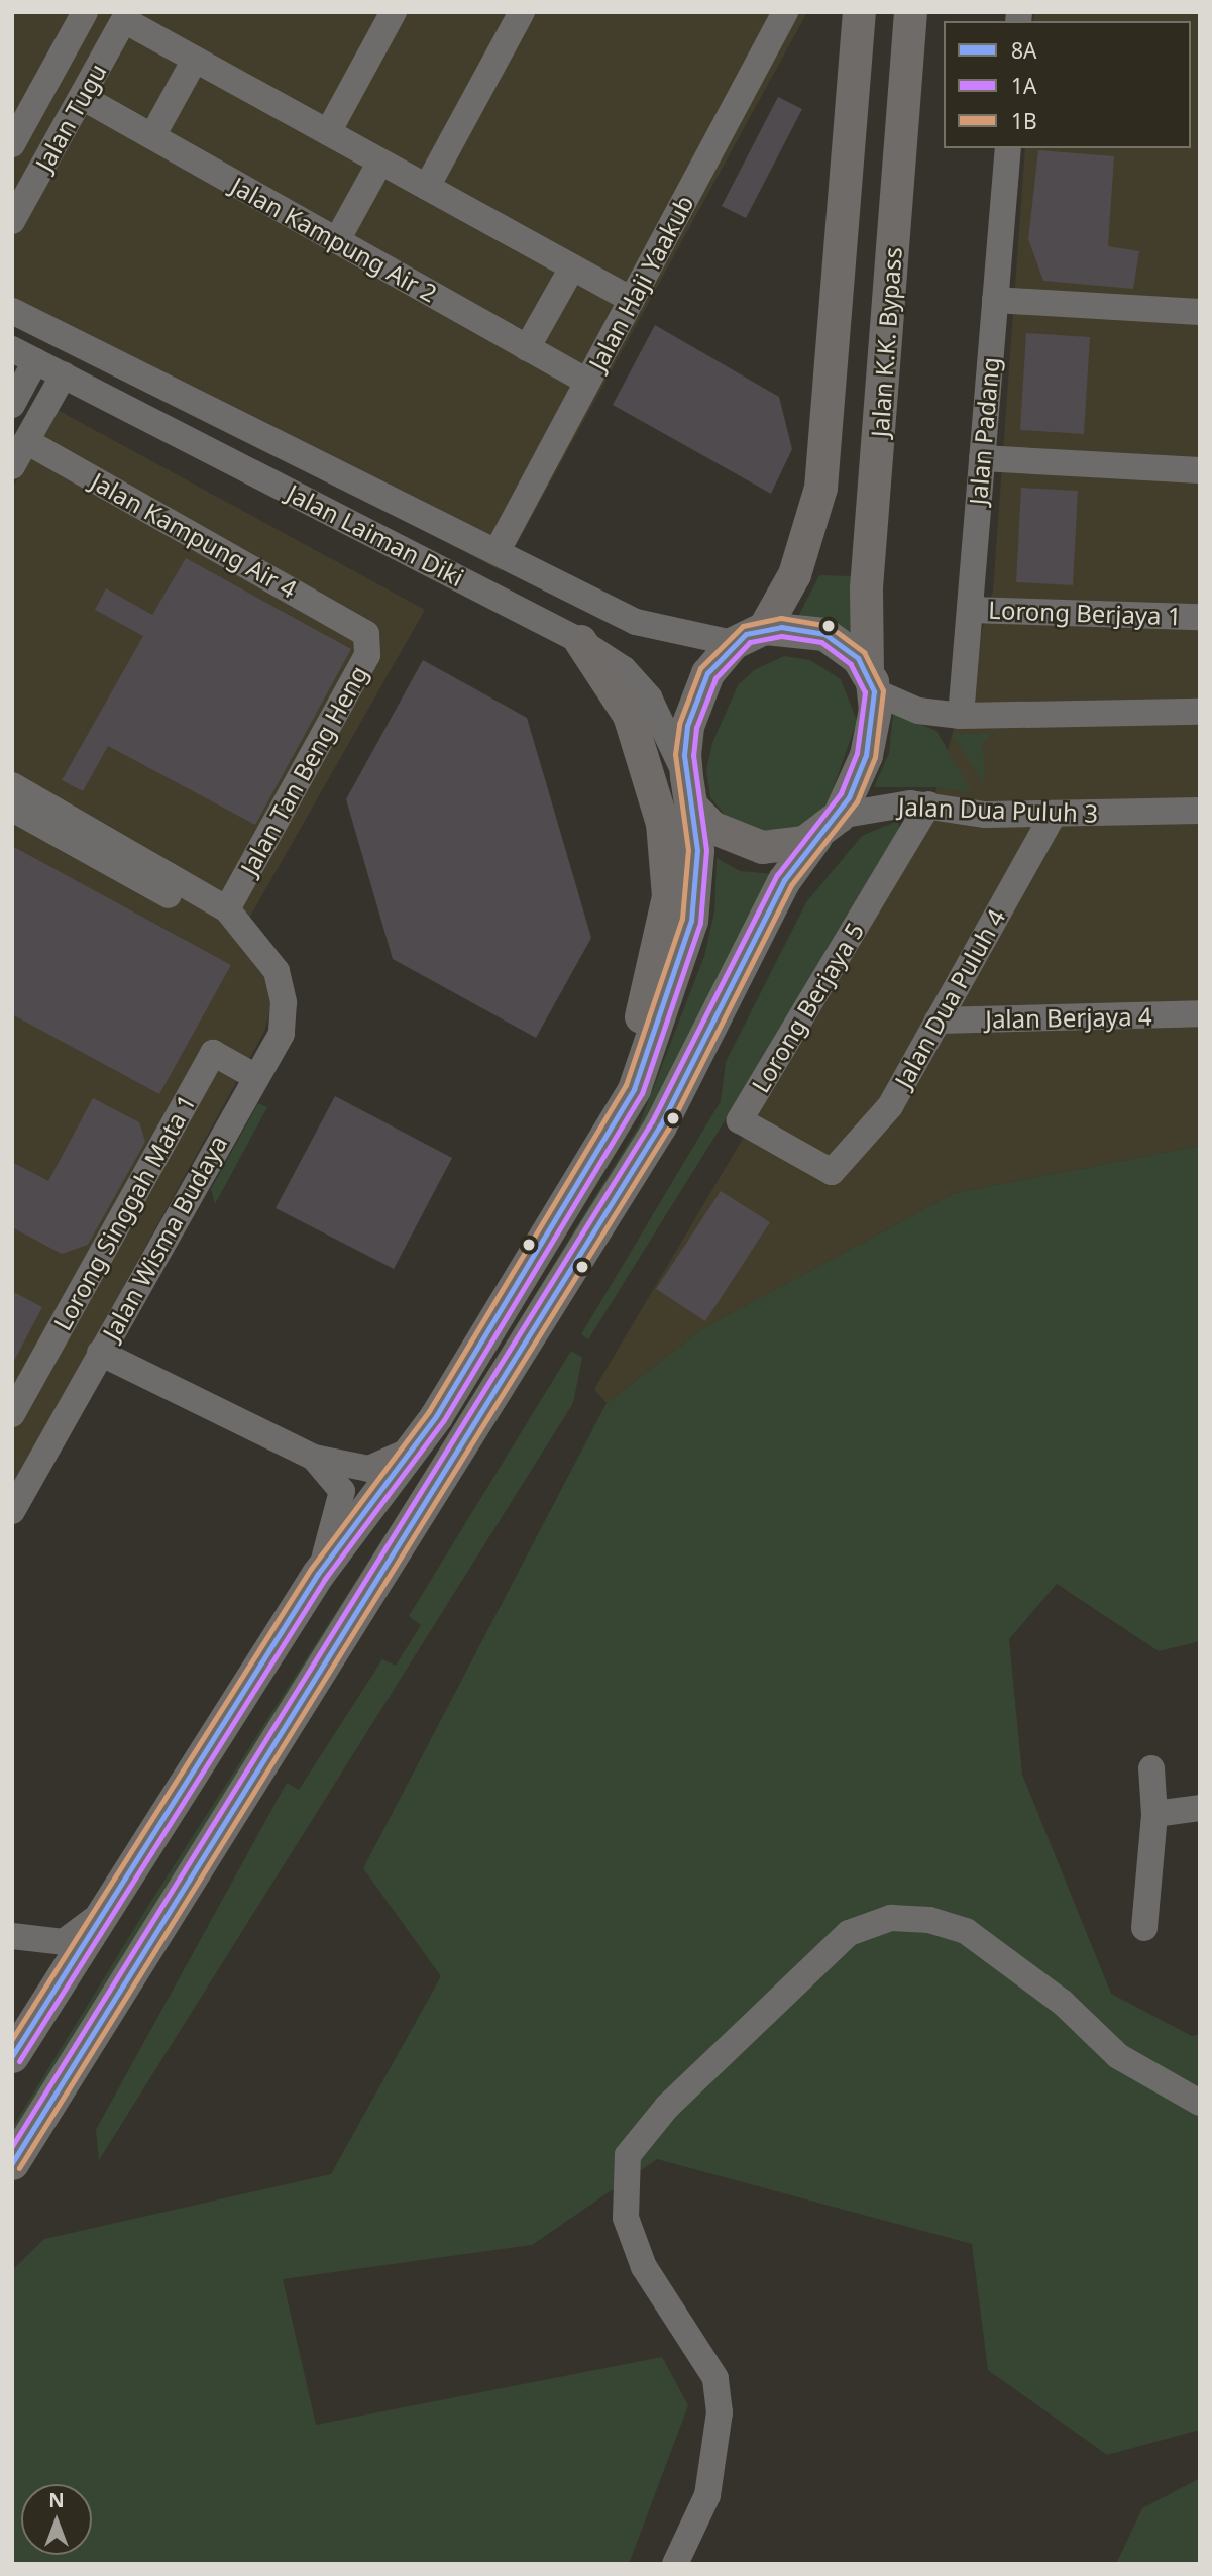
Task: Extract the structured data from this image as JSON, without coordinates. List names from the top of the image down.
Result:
{
  "streets": {
    "main road": ["Jalan K.K. Bypass"],
    "street": [
      "Jalan Tugu",
      "Jalan Kampung Air 2",
      "Jalan Haji Yaakub",
      "Jalan Padang",
      "Jalan Kampung Air 4",
      "Jalan Laiman Diki",
      "Lorong Berjaya 1",
      "Jalan Tan Beng Heng",
      "Jalan Dua Puluh 3",
      "Jalan Dua Puluh 4",
      "Lorong Berjaya 5",
      "Jalan Berjaya 4",
      "Lorong Singgah Mata 1",
      "Jalan Wisma Budaya"
    ]
  },
  "crossings": [
    ["Jalan Tugu", "Jalan Kampung Air 2"],
    ["Jalan Kampung Air 2", "Jalan Haji Yaakub"],
    ["Jalan Haji Yaakub", "Jalan Laiman Diki"],
    ["Jalan K.K. Bypass", "Jalan Laiman Diki"],
    ["Jalan K.K. Bypass", "Jalan Dua Puluh 3"],
    ["Jalan Padang", "Lorong Berjaya 1"],
    ["Jalan Kampung Air 4", "Jalan Tan Beng Heng"],
    ["Jalan Laiman Diki", "Jalan Dua Puluh 3"],
    ["Jalan Dua Puluh 3", "Jalan Dua Puluh 4"],
    ["Jalan Dua Puluh 3", "Lorong Berjaya 5"],
    ["Jalan Dua Puluh 4", "Lorong Berjaya 5"],
    ["Jalan Dua Puluh 4", "Jalan Berjaya 4"],
    ["Lorong Singgah Mata 1", "Jalan Wisma Budaya"]
  ],
  "lines": ["transit line 1B", "transit line 8A", "transit line 1A"],
  "legend": ["8A", "1A", "1B"],
  "north": "top"
}
